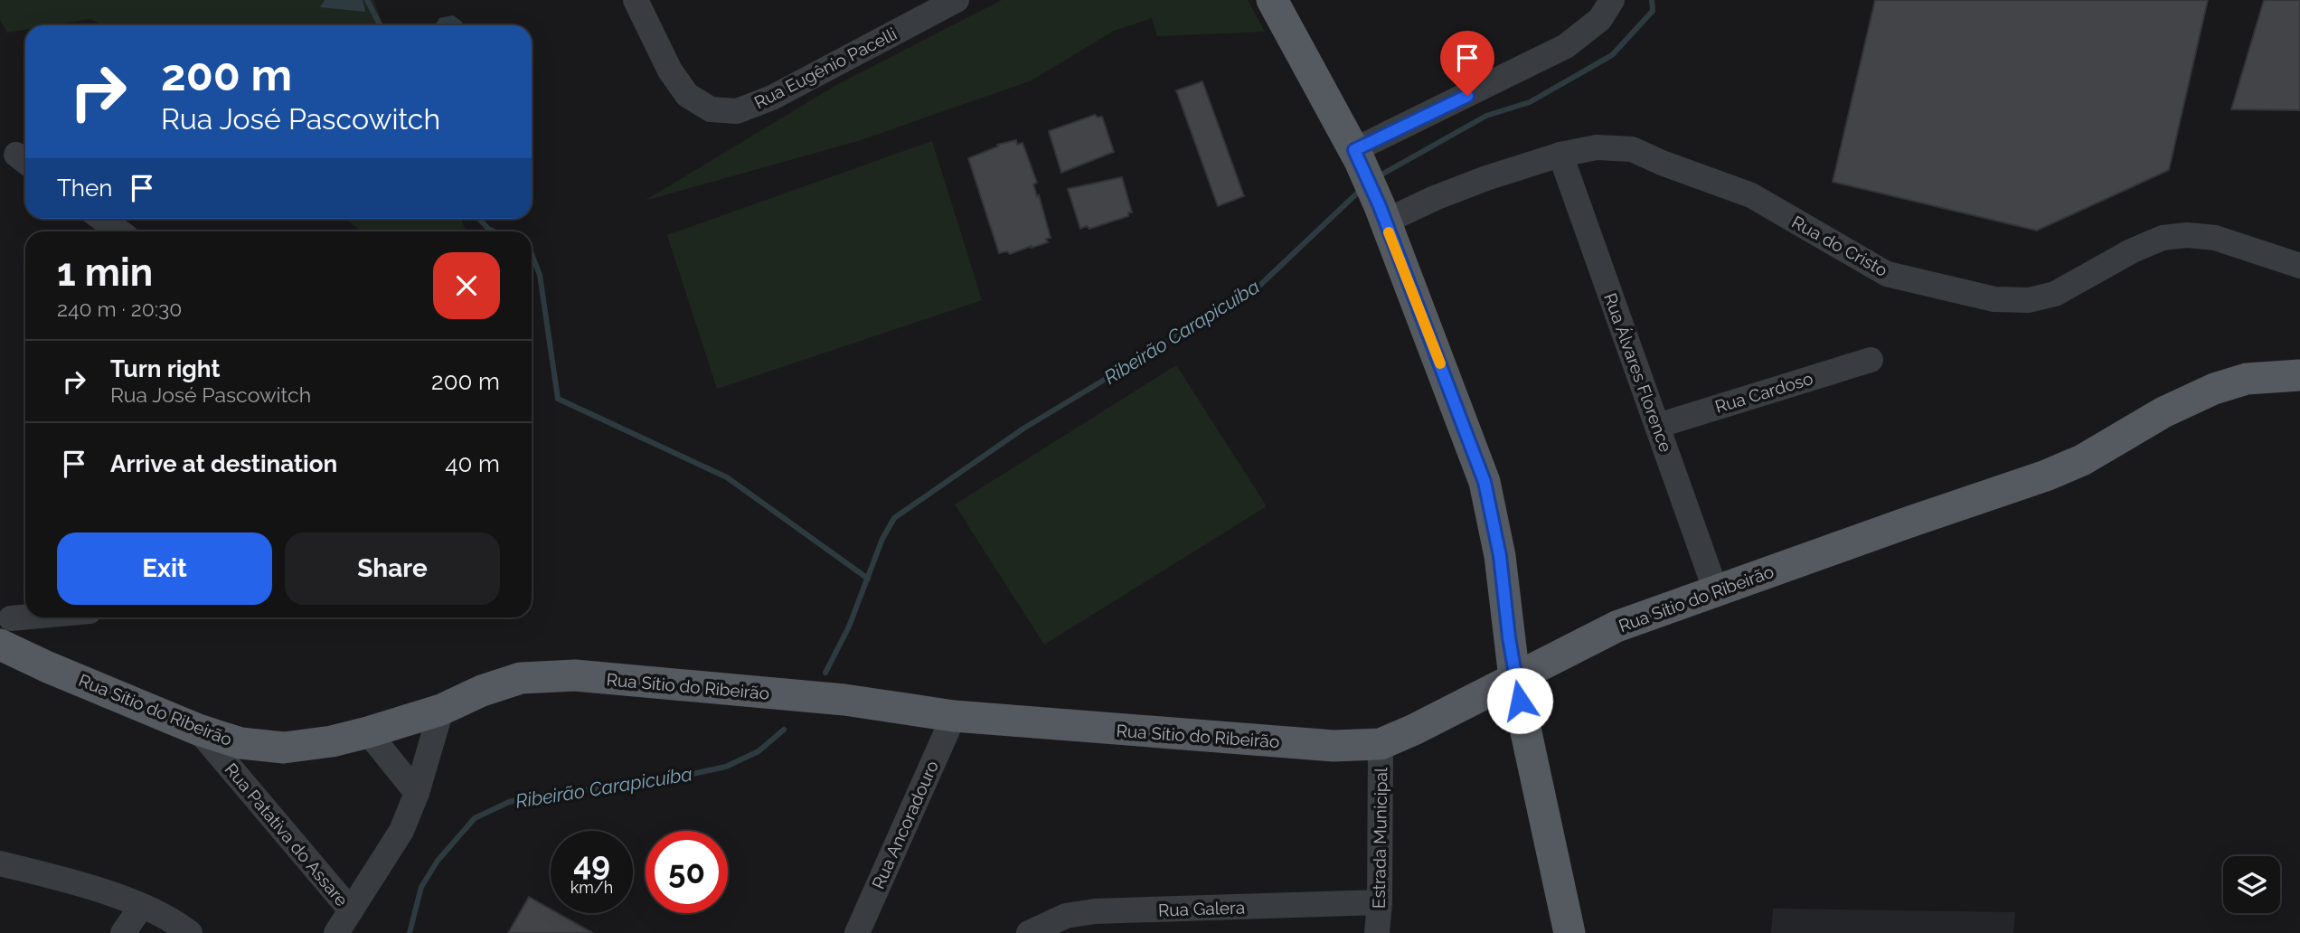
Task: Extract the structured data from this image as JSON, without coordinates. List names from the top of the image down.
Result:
{
  "streets": {
    "main road": ["Rua Sítio do Ribeirão"],
    "street": [
      "Rua Eugênio Pacelli",
      "Rua do Cristo",
      "Rua Álvares Florence",
      "Rua Cardoso",
      "Rua Ancoradouro",
      "Rua Patativa do Assare",
      "Estrada Municipal",
      "Rua Galera"
    ]
  },
  "crossings": [
    ["Rua do Cristo", "Rua Álvares Florence"],
    ["Rua Álvares Florence", "Rua Cardoso"],
    ["Rua Álvares Florence", "Rua Sítio do Ribeirão"],
    ["Rua Sítio do Ribeirão", "Rua Ancoradouro"],
    ["Rua Sítio do Ribeirão", "Rua Patativa do Assare"],
    ["Rua Sítio do Ribeirão", "Estrada Municipal"],
    ["Estrada Municipal", "Rua Galera"]
  ],
  "water": ["Ribeirão Carapicuíba"],
  "page": {
    "turn": ["200 m", "Rua José Pascowitch"],
    "then": "Then",
    "heading": ["1 min", "240 m · 20:30"],
    "list": [
      {
        "name": "Turn right",
        "note": "Rua José Pascowitch",
        "value": "200 m"
      },
      {
        "name": "Arrive at destination",
        "value": "40 m"
      }
    ],
    "buttons": ["Exit", "Share"],
    "speed": "49 km/h",
    "limit": "50"
  }
}
